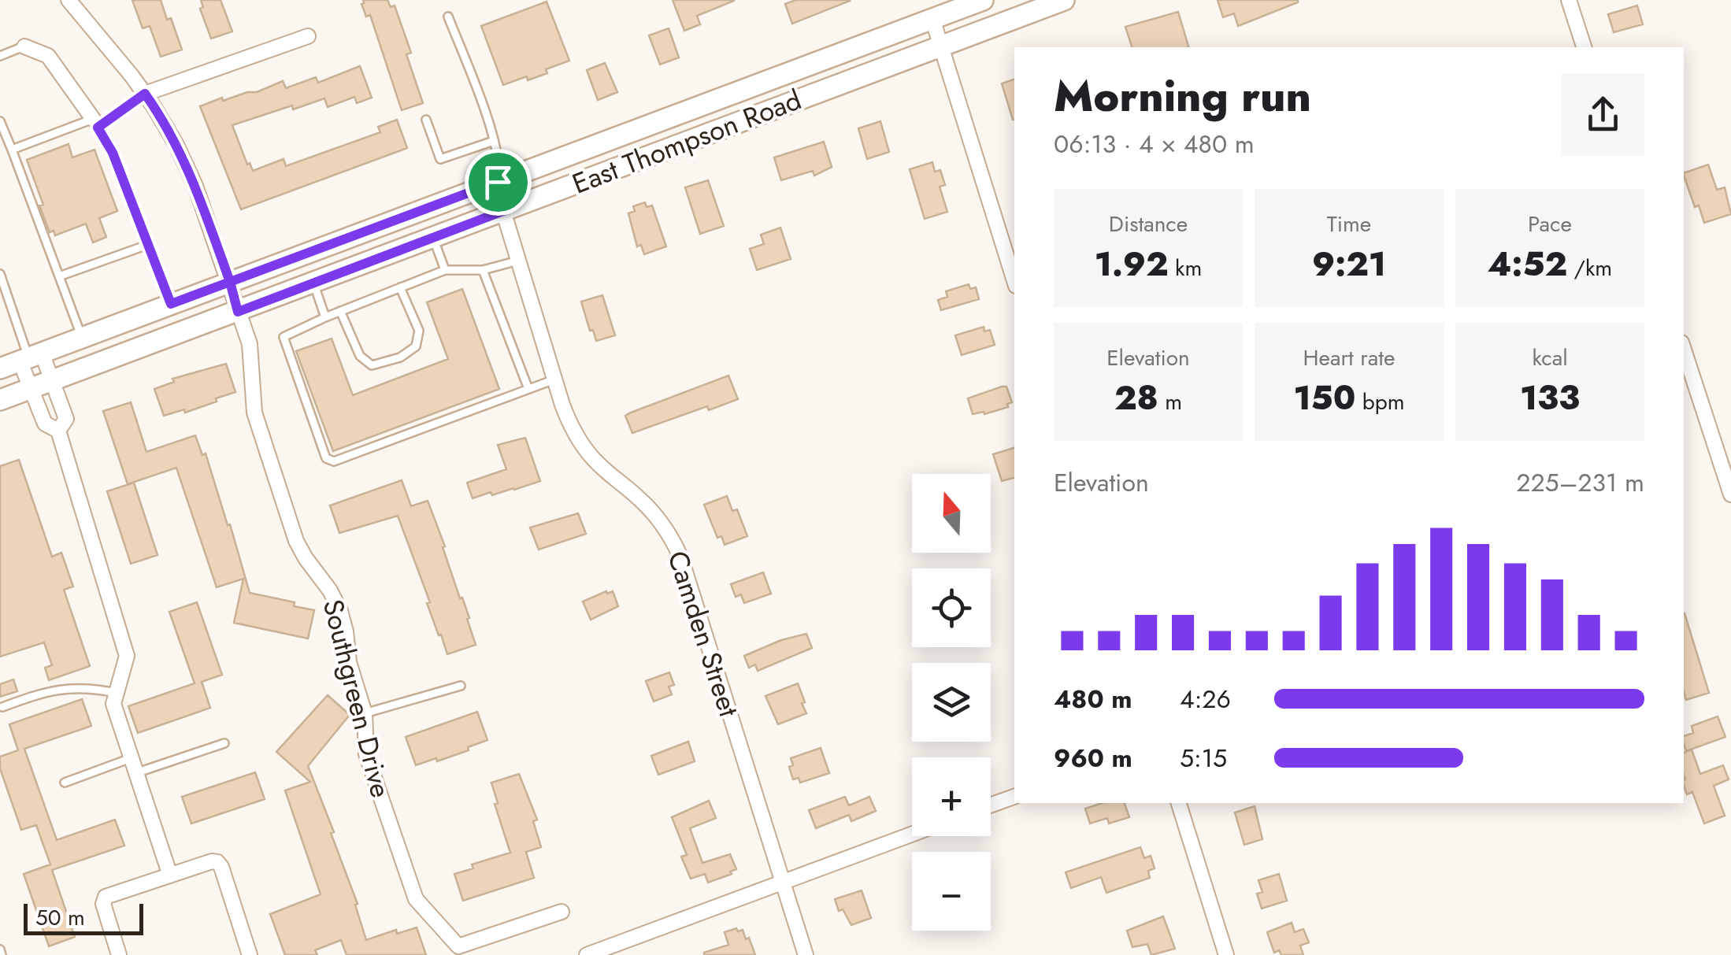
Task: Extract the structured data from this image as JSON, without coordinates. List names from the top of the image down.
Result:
{
  "streets": {
    "main road": ["East Thompson Road"],
    "street": ["Camden Street", "Southgreen Drive"]
  },
  "crossings": [
    ["East Thompson Road", "Camden Street"],
    ["East Thompson Road", "Southgreen Drive"]
  ],
  "scale_bar": "50 m",
  "north": "top",
  "page": {
    "heading": ["Morning run", "06:13 · 4 × 480 m"],
    "stats": [
      ["Distance", "1.92 km"],
      ["Time", "9:21"],
      ["Pace", "4:52 /km"],
      ["Elevation", "28 m"],
      ["Heart rate", "150 bpm"],
      ["kcal", "133"]
    ],
    "chart": ["Elevation", "225–231 m"],
    "map_buttons": ["+", "−"],
    "list": [
      {
        "name": "480 m",
        "note": "4:26"
      },
      {
        "name": "960 m",
        "note": "5:15"
      }
    ],
    "scale": "50 m"
  }
}
